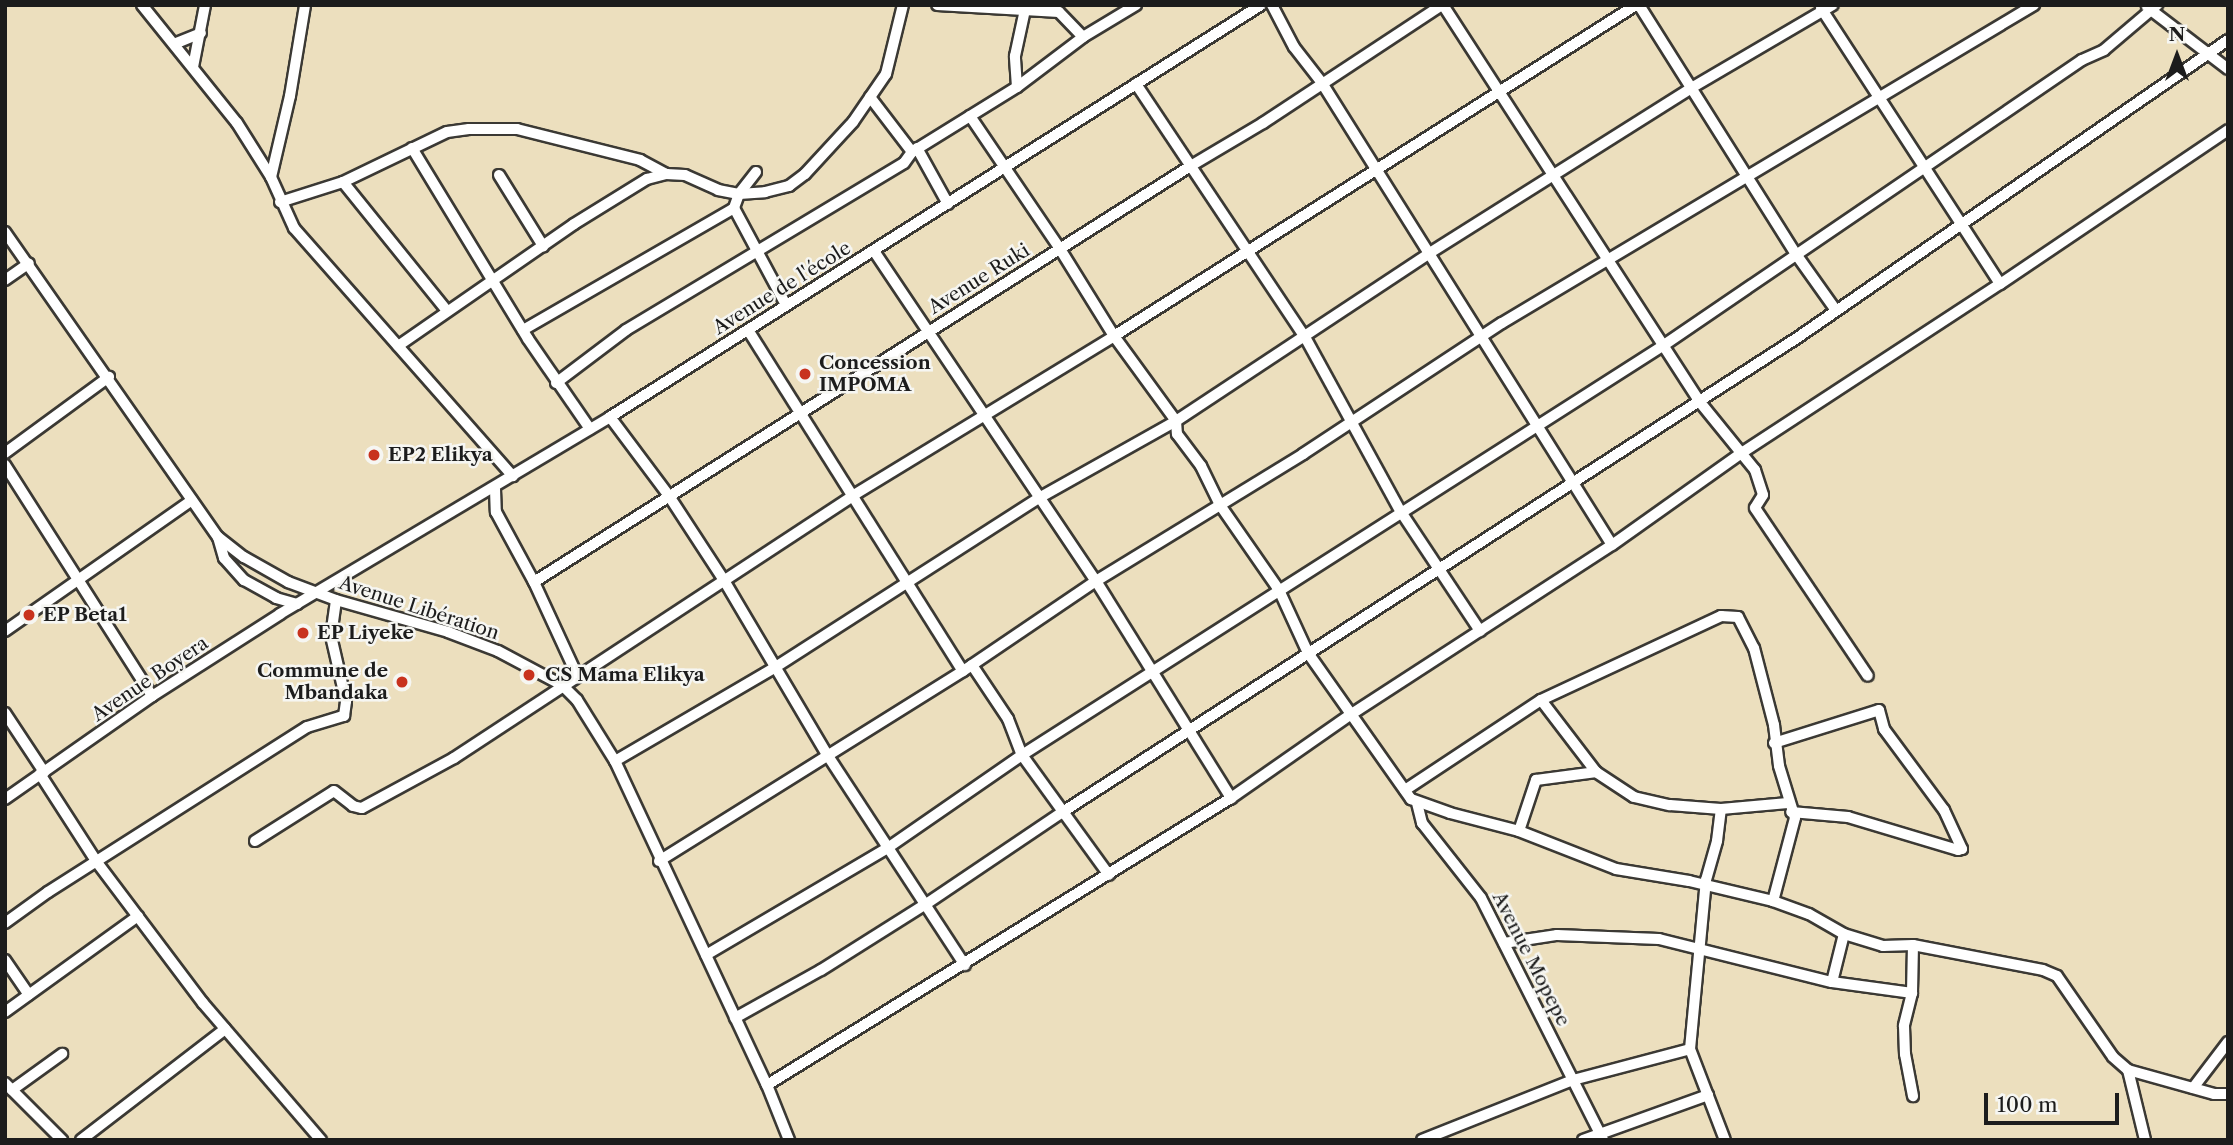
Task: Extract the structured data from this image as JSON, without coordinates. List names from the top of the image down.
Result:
{
  "streets": {
    "street": [
      "Avenue Ruki",
      "Avenue de l'école",
      "Avenue Libération",
      "Avenue Boyera",
      "Avenue Mopepe"
    ]
  },
  "crossings": [
    ["Avenue de l'école", "Avenue Libération"],
    ["Avenue de l'école", "Avenue Boyera"],
    ["Avenue Libération", "Avenue Boyera"]
  ],
  "places": [
    "Concession IMPOMA",
    "EP2 Elikya",
    "EP Beta1",
    "EP Liyeke",
    "CS Mama Elikya",
    "Commune de Mbandaka"
  ],
  "scale_bar": "100 m",
  "north": "top"
}
